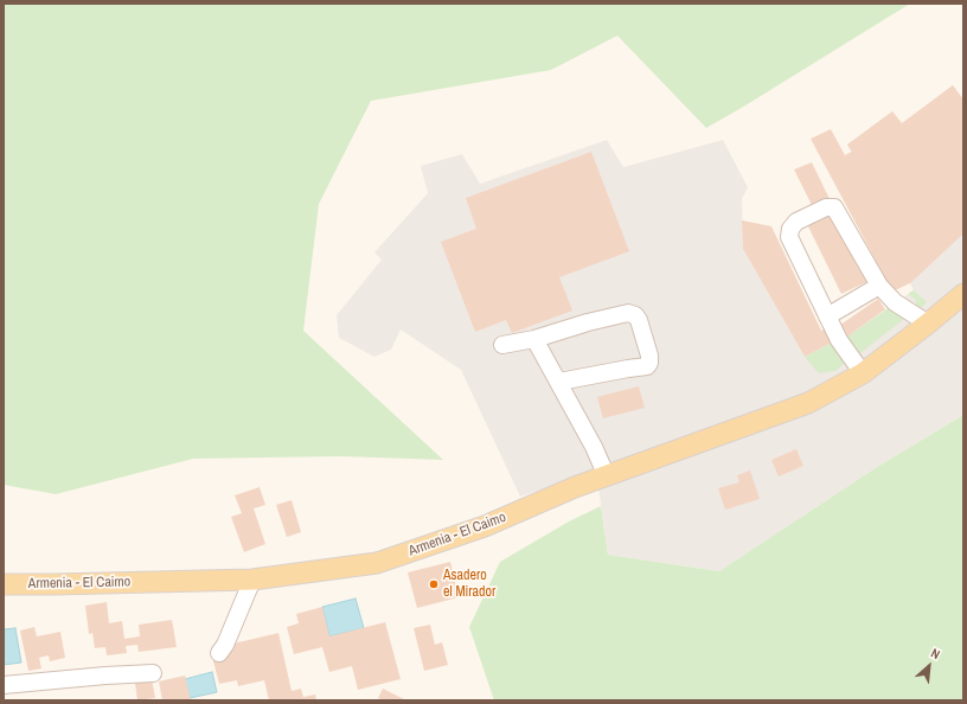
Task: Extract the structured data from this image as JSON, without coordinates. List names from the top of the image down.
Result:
{
  "streets": {
    "main road": ["Armenia - El Caimo"]
  },
  "places": ["Asadero el Mirador"],
  "north": "top right"
}
